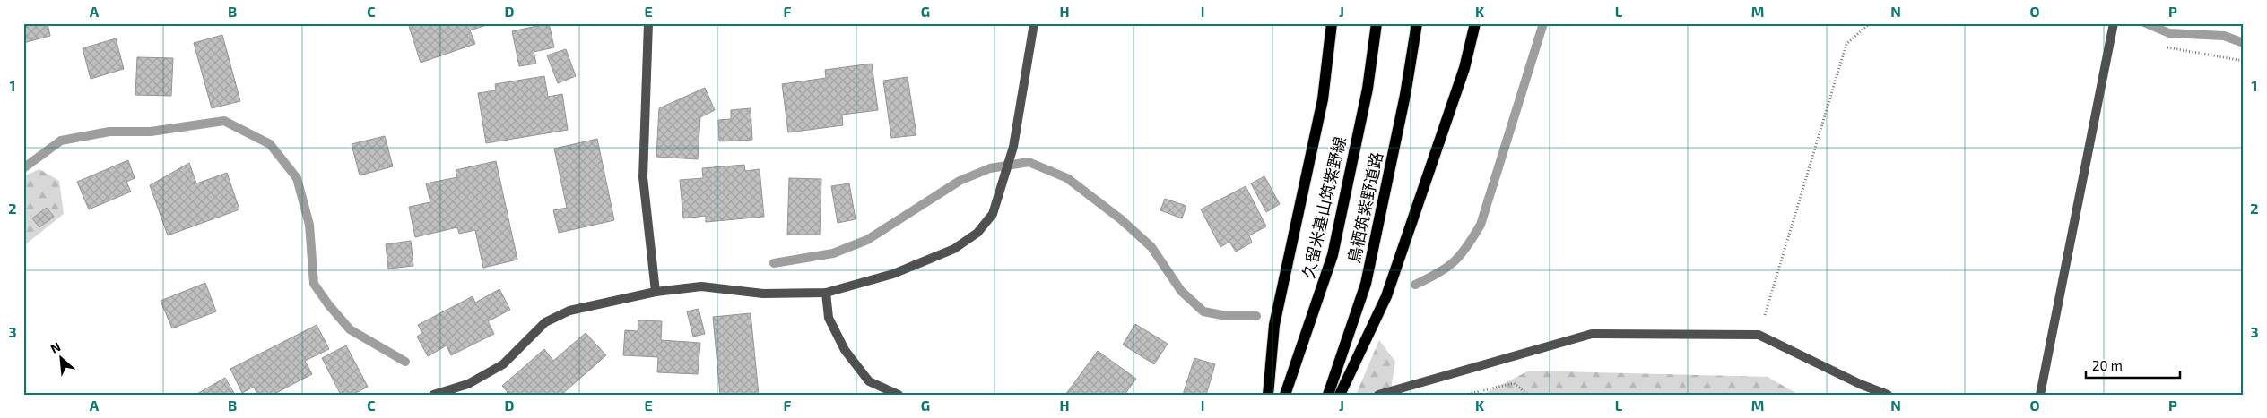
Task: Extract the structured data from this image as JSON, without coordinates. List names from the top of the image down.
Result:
{
  "streets": {
    "main road": ["久留米基山筑紫野線", "鳥栖筑紫野道路"]
  },
  "scale_bar": "20 m",
  "north": "top left",
  "grid": {
    "columns": [
      "A",
      "B",
      "C",
      "D",
      "E",
      "F",
      "G",
      "H",
      "I",
      "J",
      "K",
      "L",
      "M",
      "N",
      "O",
      "P"
    ],
    "rows": ["1", "2", "3"]
  }
}
